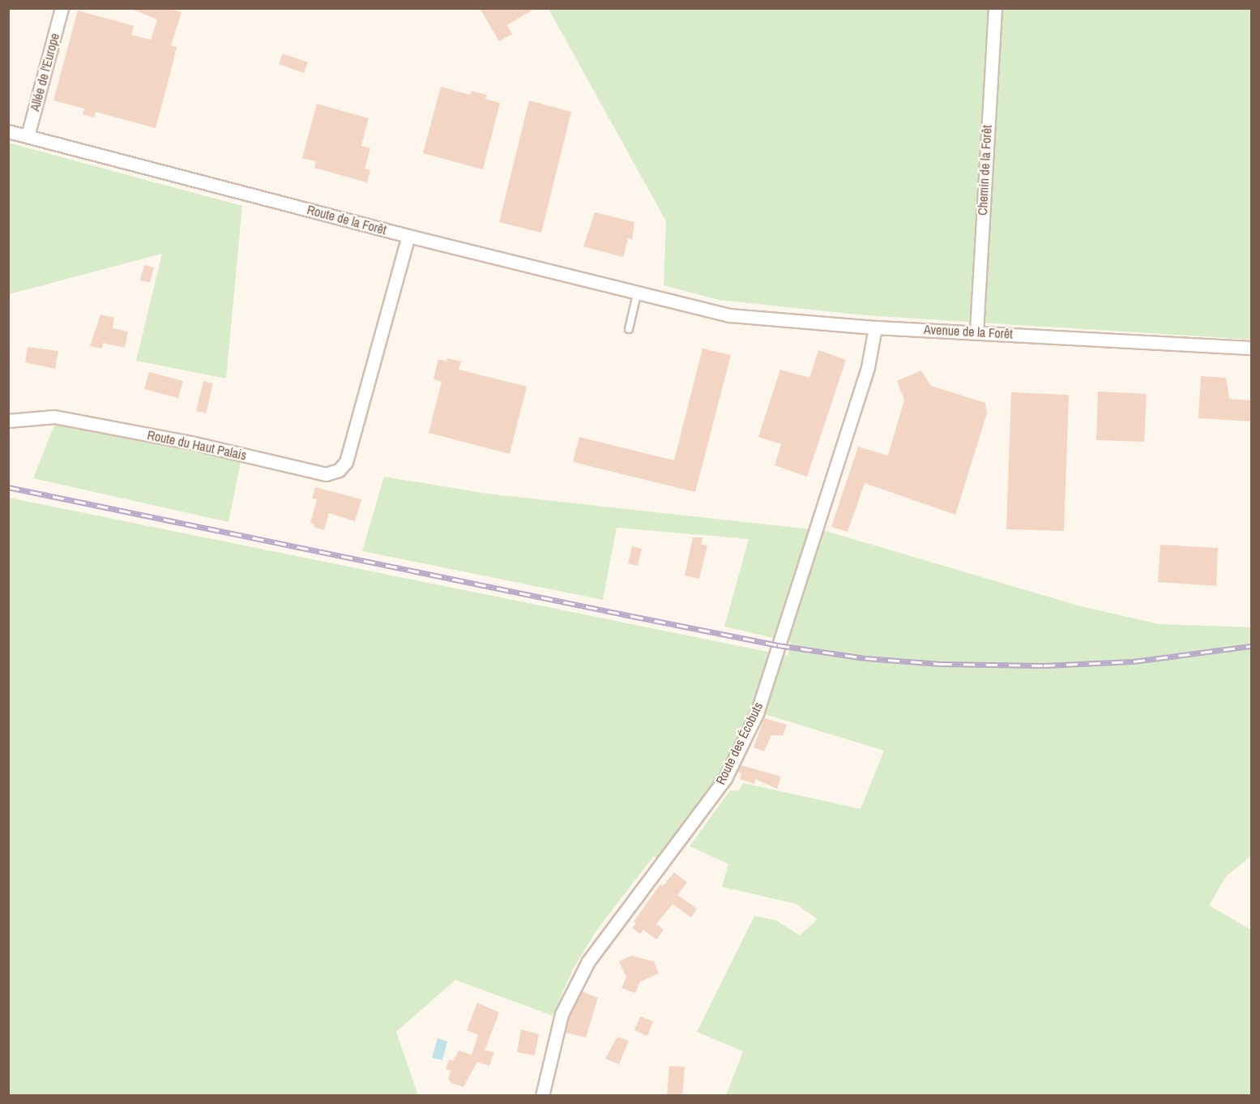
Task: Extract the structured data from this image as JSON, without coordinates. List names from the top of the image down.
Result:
{
  "streets": {
    "street": [
      "Allée de l'Europe",
      "Chemin de la Forêt",
      "Route de la Forêt",
      "Avenue de la Forêt",
      "Route du Haut Palais",
      "Route des Écobuts"
    ]
  },
  "crossings": [
    ["Allée de l'Europe", "Route de la Forêt"],
    ["Chemin de la Forêt", "Avenue de la Forêt"],
    ["Route de la Forêt", "Avenue de la Forêt"],
    ["Route de la Forêt", "Route du Haut Palais"],
    ["Avenue de la Forêt", "Route des Écobuts"]
  ]
}
